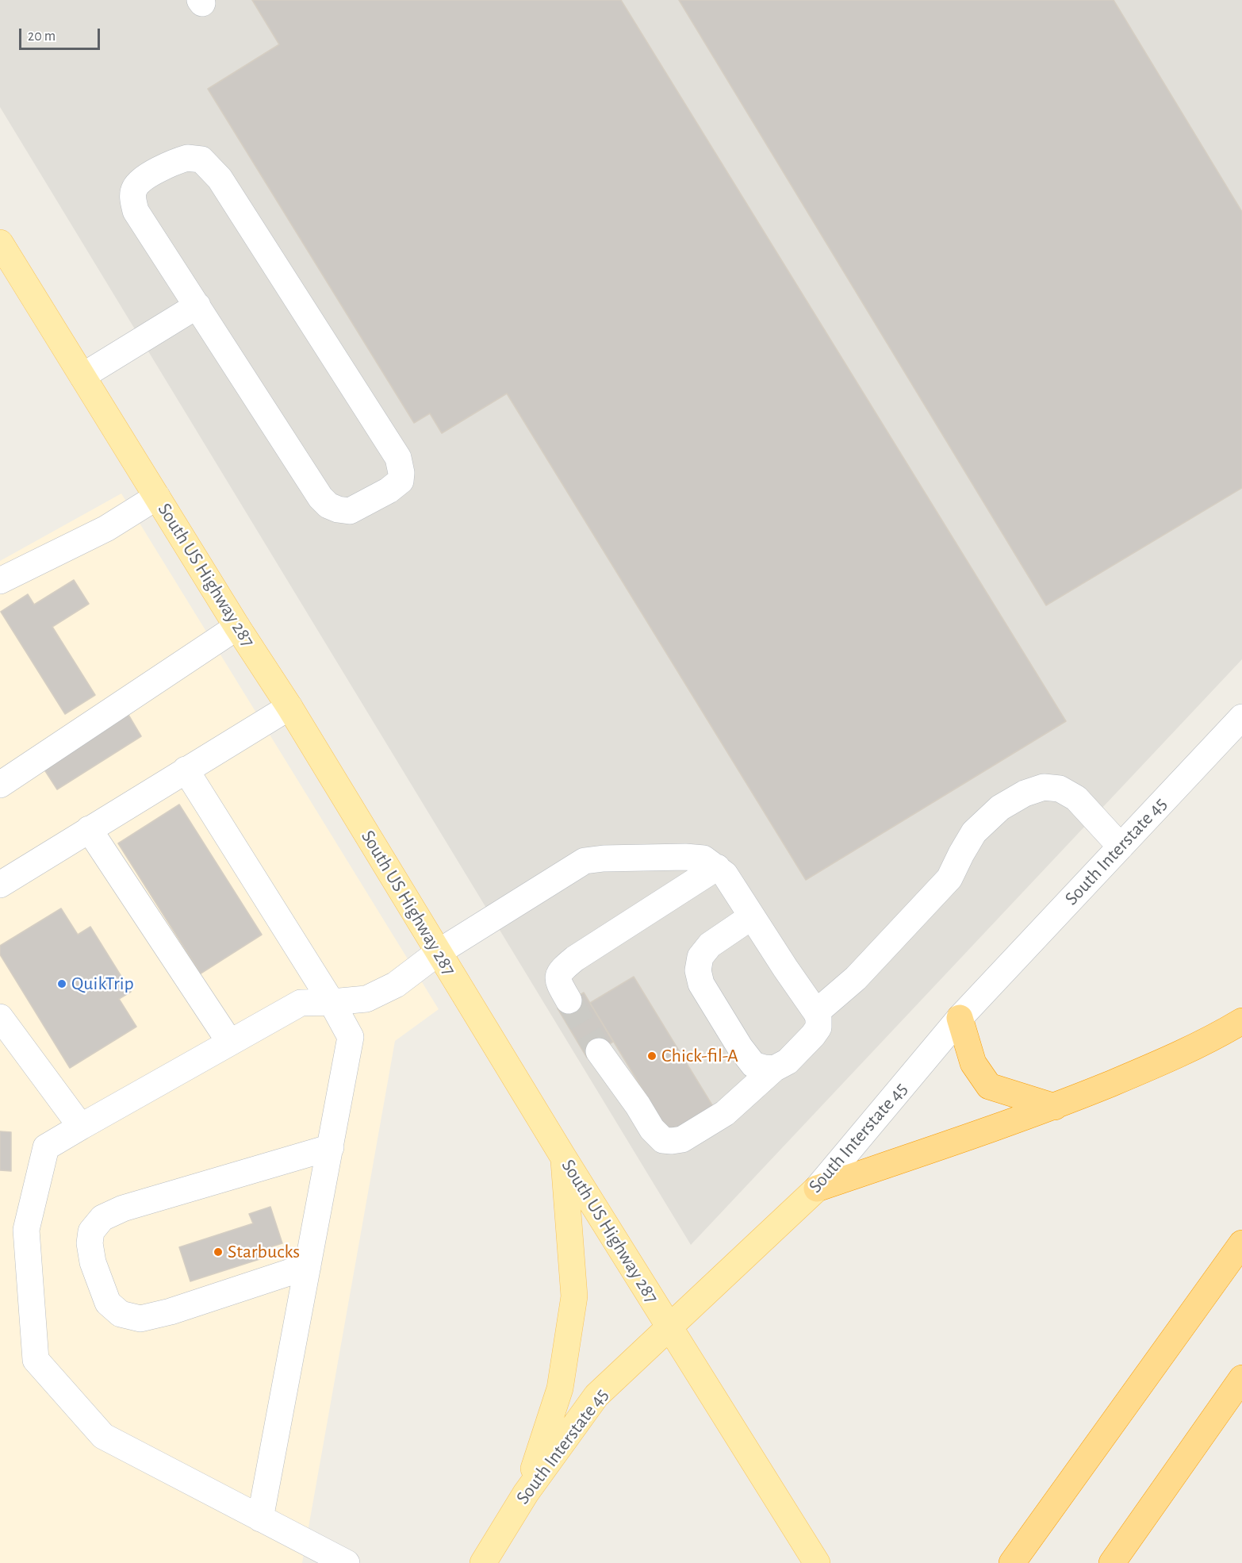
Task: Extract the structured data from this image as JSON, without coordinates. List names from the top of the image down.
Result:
{
  "streets": {
    "main road": ["South US Highway 287", "South Interstate 45"]
  },
  "crossings": [
    ["South US Highway 287", "South Interstate 45"]
  ],
  "places": ["QuikTrip", "Chick-fil-A", "Starbucks"],
  "scale_bar": "20 m"
}
